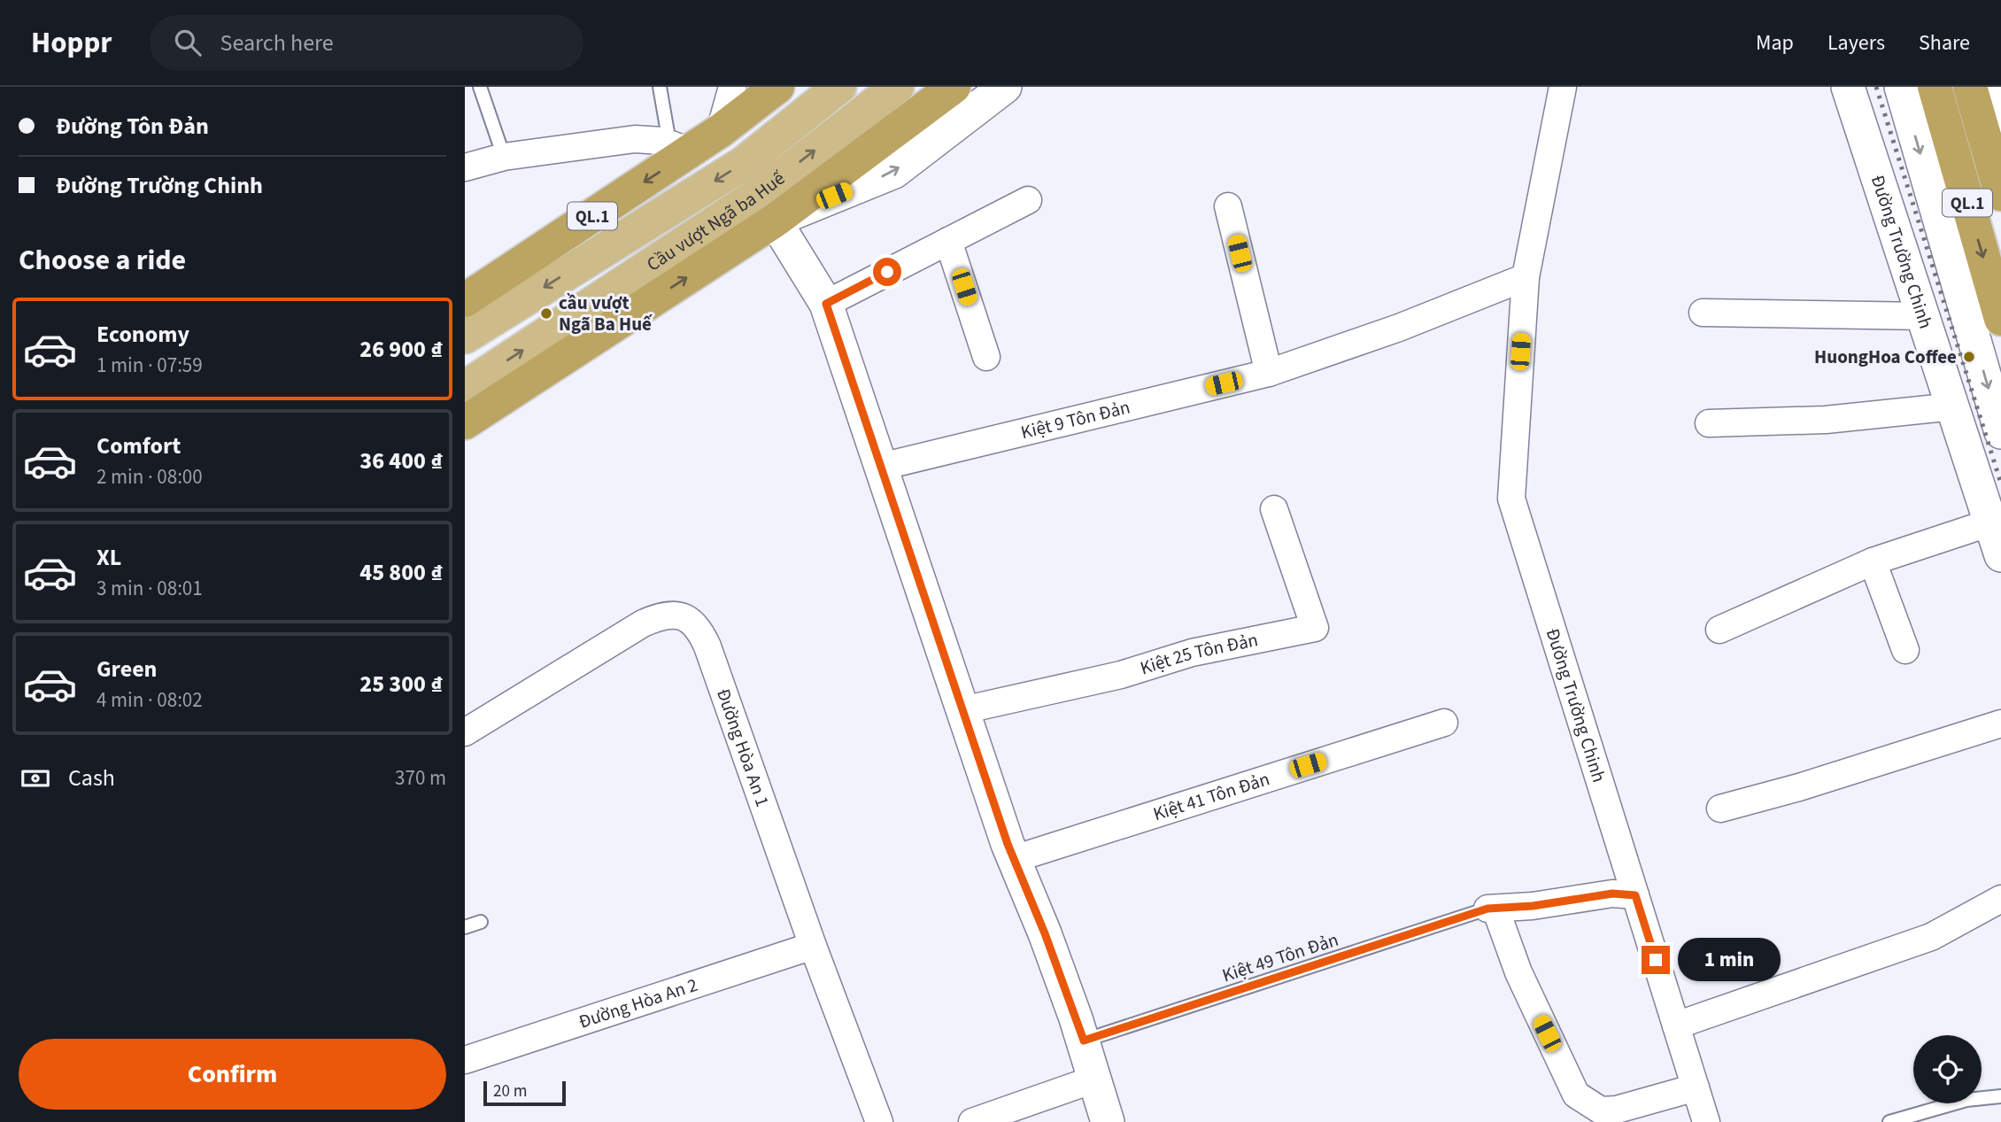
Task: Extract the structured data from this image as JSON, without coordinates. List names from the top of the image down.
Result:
{
  "streets": {
    "highway": ["QL.1", "Cầu vượt Ngã ba Huế"],
    "street": [
      "Đường Trường Chinh",
      "Kiệt 9 Tôn Đản",
      "Kiệt 25 Tôn Đản",
      "Đường Hòa An 1",
      "Kiệt 41 Tôn Đản",
      "Đường Hòa An 2"
    ],
    "lane": ["Kiệt 49 Tôn Đản"]
  },
  "crossings": [
    ["Đường Trường Chinh", "Kiệt 9 Tôn Đản"],
    ["Đường Hòa An 1", "Đường Hòa An 2"]
  ],
  "places": ["cầu vượt Ngã Ba Huế", "HuongHoa Coffee"],
  "scale_bar": "20 m",
  "page": {
    "header": "Hoppr",
    "search": "Search here",
    "nav": ["Map", "Layers", "Share"],
    "banner": ["Đường Tôn Đản", "Đường Trường Chinh"],
    "heading": "Choose a ride",
    "list": [
      {
        "name": "Economy",
        "note": "1 min · 07:59",
        "value": "26 900 ₫"
      },
      {
        "name": "Comfort",
        "note": "2 min · 08:00",
        "value": "36 400 ₫"
      },
      {
        "name": "XL",
        "note": "3 min · 08:01",
        "value": "45 800 ₫"
      },
      {
        "name": "Green",
        "note": "4 min · 08:02",
        "value": "25 300 ₫"
      }
    ],
    "pay": ["Cash", "370 m"],
    "bubble": "1 min",
    "buttons": "Confirm",
    "scale": "20 m"
  }
}
